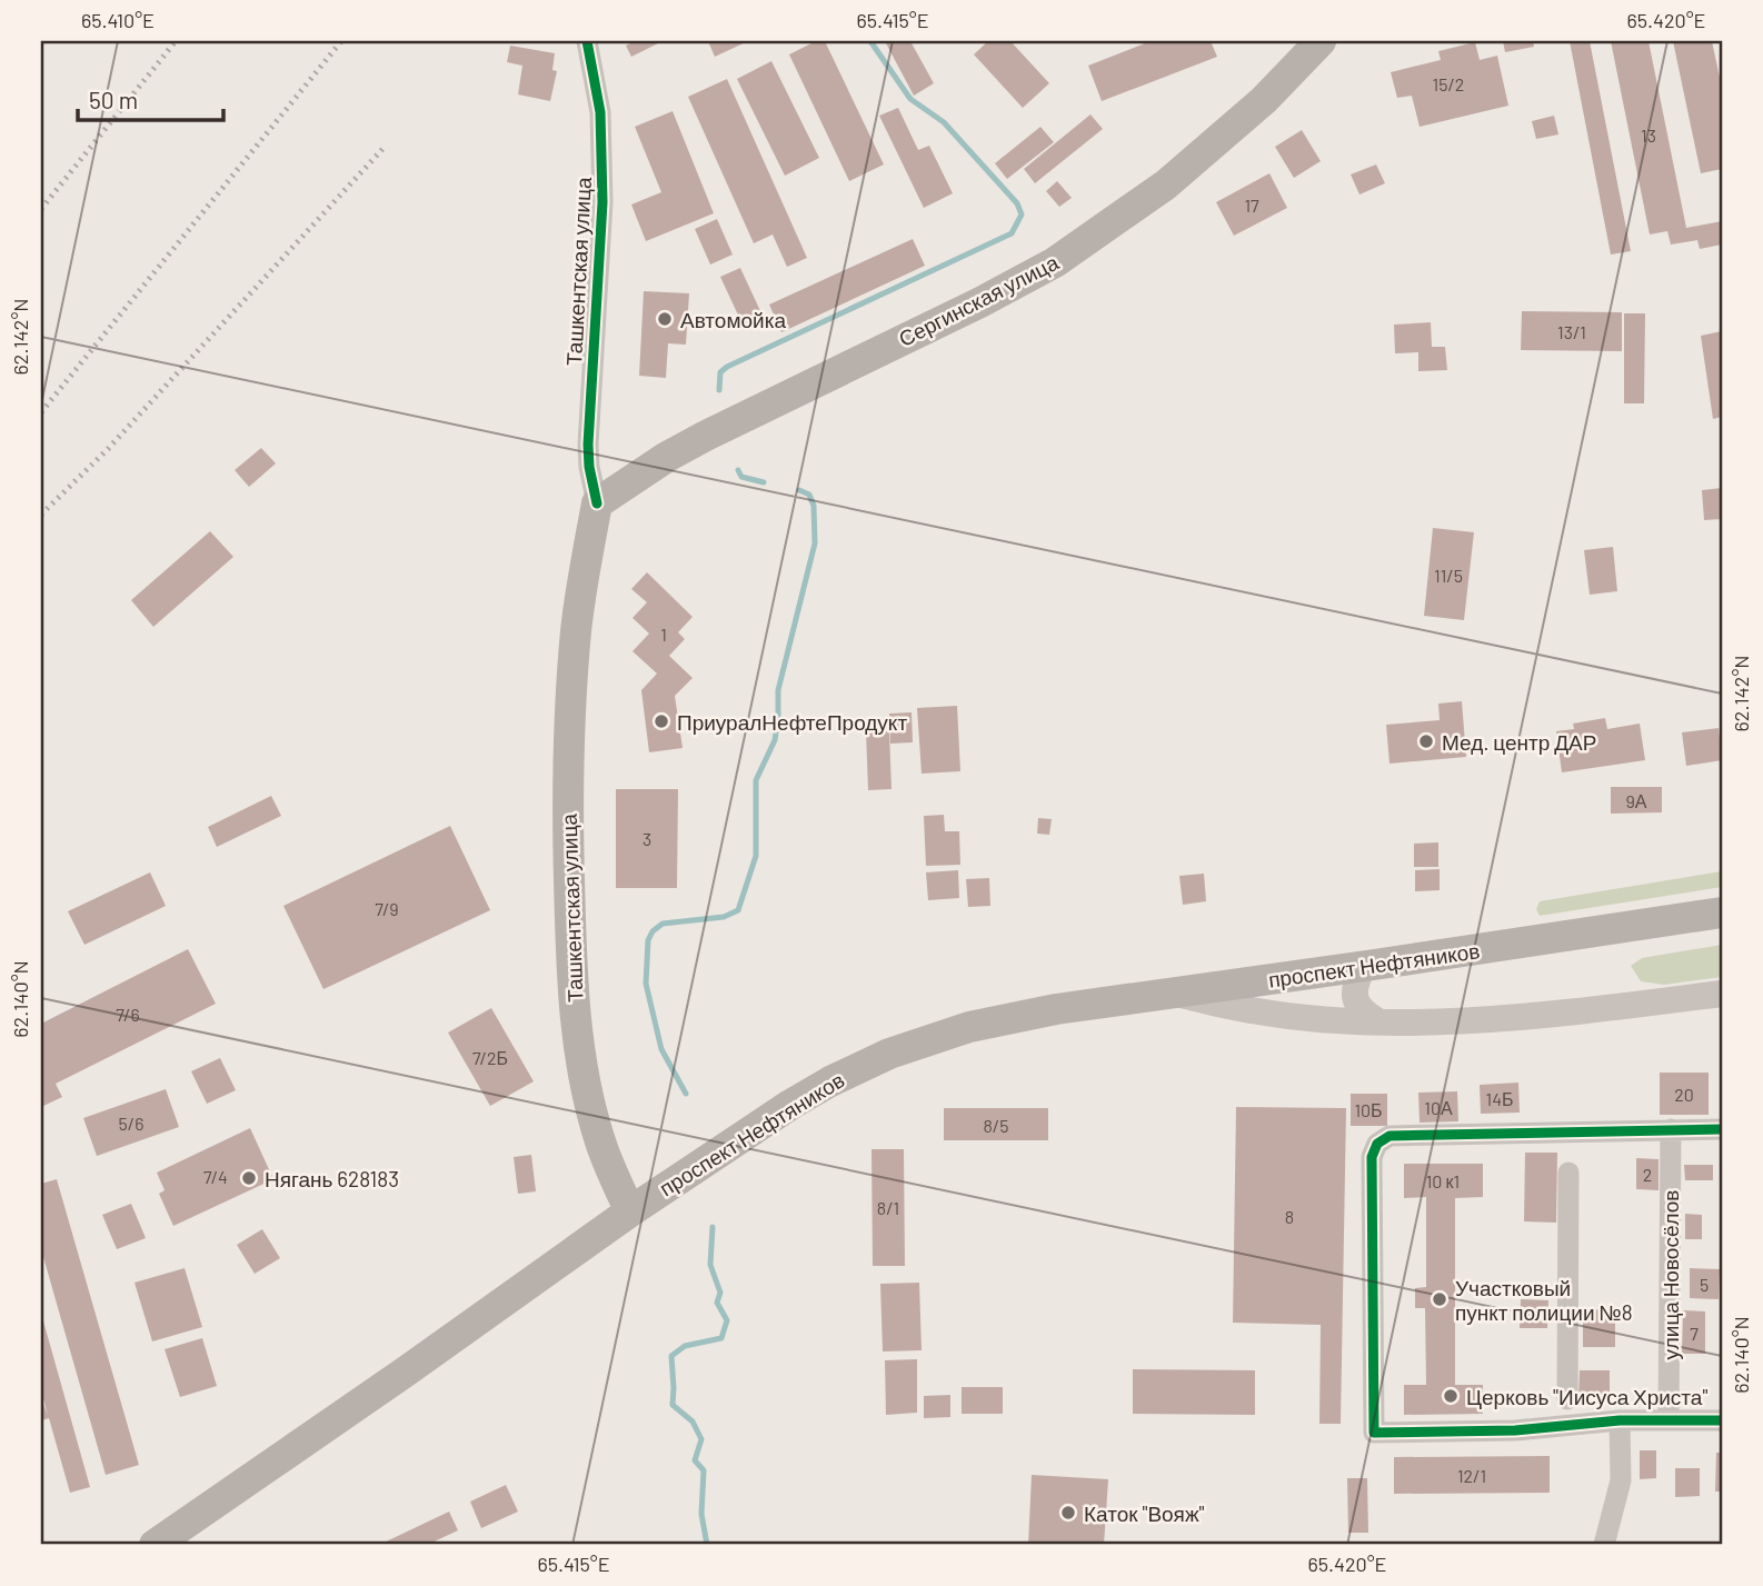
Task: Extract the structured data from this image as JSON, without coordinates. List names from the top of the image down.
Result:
{
  "streets": {
    "main road": ["Ташкентская улица", "Сергинская улица", "проспект Нефтяников"],
    "street": ["улица Новосёлов"]
  },
  "crossings": [
    ["Ташкентская улица", "Сергинская улица"],
    ["Ташкентская улица", "проспект Нефтяников"]
  ],
  "places": [
    "Автомойка",
    "ПриуралНефтеПродукт",
    "Мед. центр ДАР",
    "Нягань 628183",
    "Участковый пункт полиции №8",
    "Церковь \"Иисуса Христа\"",
    "Каток \"Вояж\""
  ],
  "house_numbers": [
    "15/2",
    "13",
    "17",
    "13/1",
    "11/5",
    "1",
    "9А",
    "3",
    "7/9",
    "7/6",
    "7/2Б",
    "20",
    "14Б",
    "10А",
    "10Б",
    "5/6",
    "8/5",
    "2",
    "7/4",
    "10 к1",
    "8/1",
    "8",
    "5",
    "7",
    "12/1"
  ],
  "scale_bar": "50 m",
  "coordinates": [
    "65.410°E",
    "65.415°E",
    "65.420°E",
    "62.142°N",
    "62.140°N"
  ]
}
